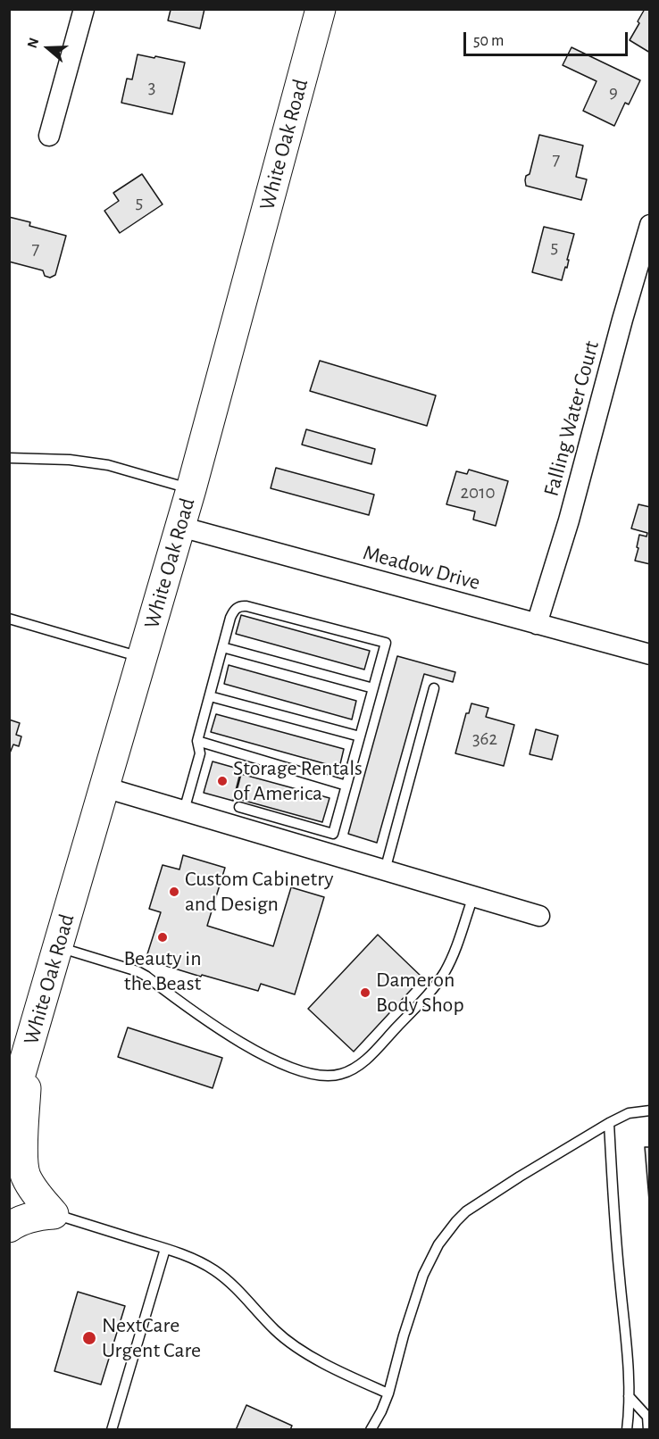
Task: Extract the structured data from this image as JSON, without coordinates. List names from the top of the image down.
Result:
{
  "streets": {
    "main road": ["White Oak Road"],
    "street": ["Falling Water Court", "Meadow Drive"]
  },
  "crossings": [
    ["White Oak Road", "Meadow Drive"],
    ["Falling Water Court", "Meadow Drive"]
  ],
  "places": [
    "Storage Rentals of America",
    "Custom Cabinetry and Design",
    "Beauty in the Beast",
    "Dameron Body Shop",
    "NextCare Urgent Care"
  ],
  "house_numbers": [
    "3",
    "9",
    "7",
    "5",
    "5",
    "7",
    "2010",
    "362"
  ],
  "scale_bar": "50 m",
  "north": "left"
}
